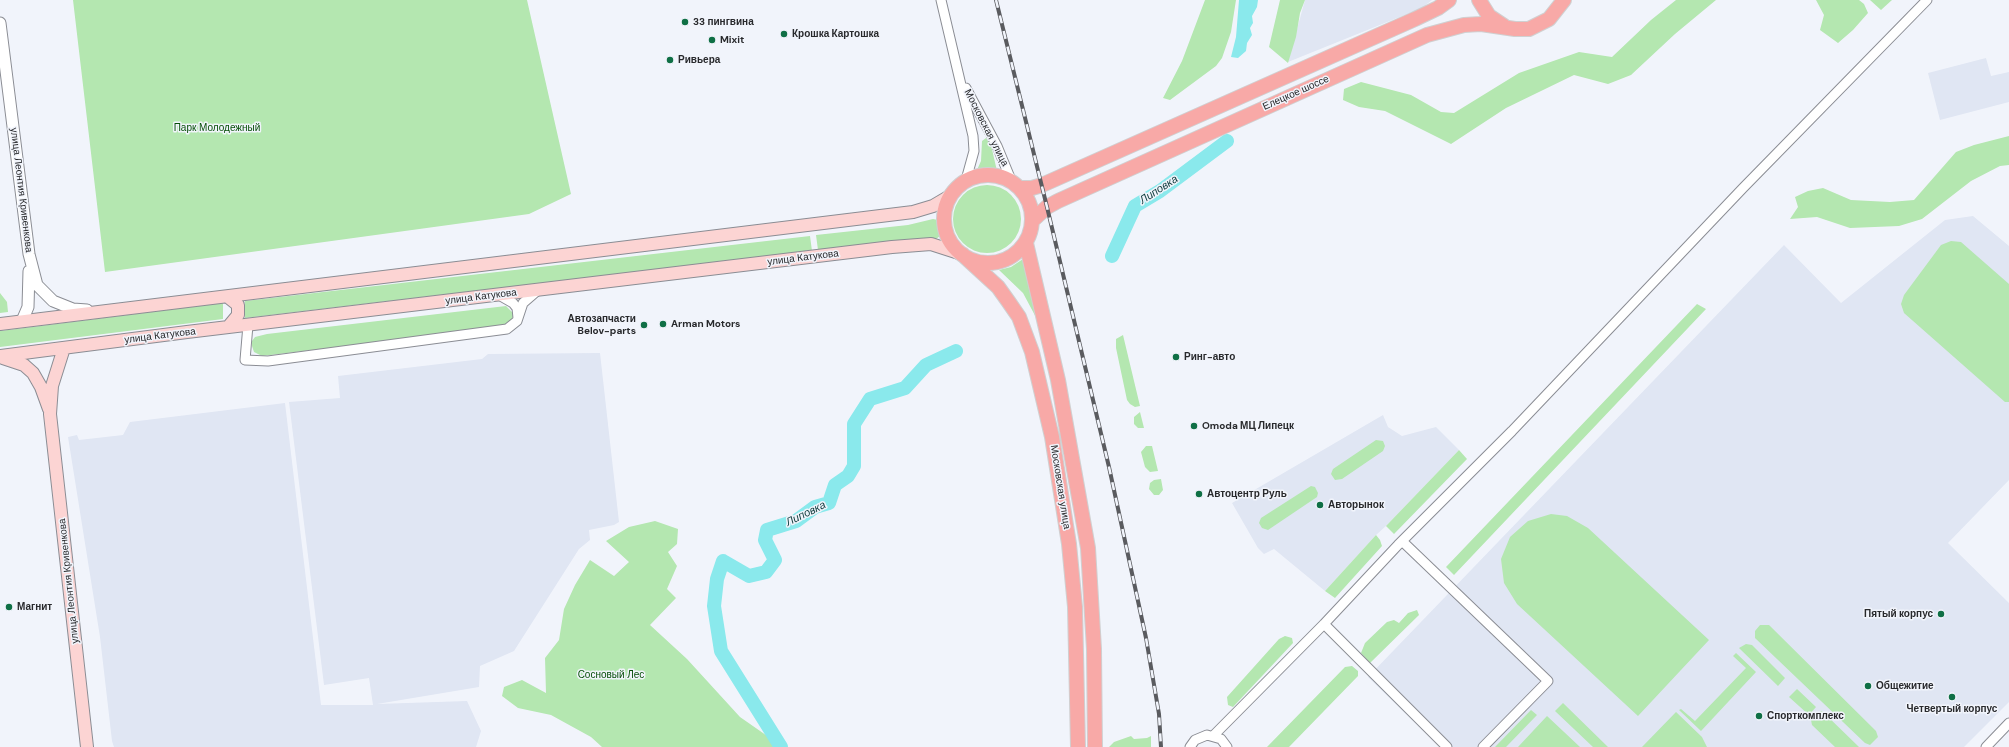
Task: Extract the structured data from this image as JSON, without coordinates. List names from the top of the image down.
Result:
{
  "streets": {
    "main road": [
      "Елецкое шоссе",
      "Московская улица",
      "улица Леонтия Кривенкова",
      "улица Катукова"
    ]
  },
  "crossings": [
    ["Елецкое шоссе", "Московская улица"],
    ["Елецкое шоссе", "улица Катукова"],
    ["Московская улица", "улица Катукова"]
  ],
  "water": ["Липовка"],
  "parks": ["Парк Молодежный", "Сосновый Лес"],
  "places": [
    "33 пингвина",
    "Крошка Картошка",
    "Mixit",
    "Ривьера",
    "Arman Motors",
    "Автозапчасти Belov-parts",
    "Ринг-авто",
    "Omoda МЦ Липецк",
    "Автоцентр Руль",
    "Авторынок",
    "Магнит",
    "Пятый корпус",
    "Общежитие",
    "Четвертый корпус",
    "Спорткомплекс"
  ]
}
